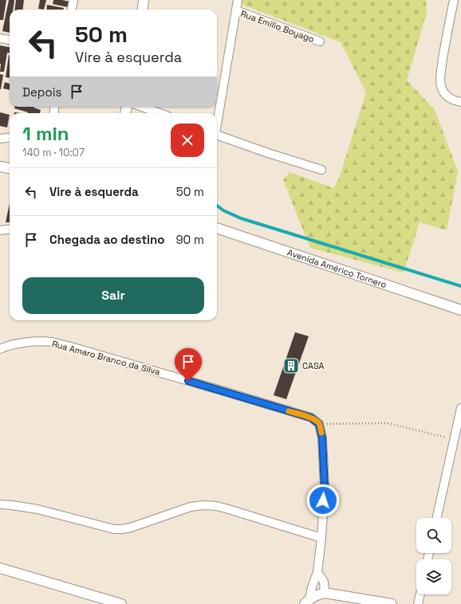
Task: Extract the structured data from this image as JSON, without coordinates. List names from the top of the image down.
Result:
{
  "streets": {
    "street": ["Rua Emilio Boyago", "Avenida Américo Tornero", "Rua Amaro Branco da Silva"]
  },
  "places": {
    "building": ["CASA"]
  },
  "page": {
    "turn": ["50 m", "Vire à esquerda"],
    "then": "Depois",
    "heading": ["1 min", "140 m · 10:07"],
    "list": [
      {
        "name": "Vire à esquerda",
        "value": "50 m"
      },
      {
        "name": "Chegada ao destino",
        "value": "90 m"
      }
    ],
    "buttons": "Sair"
  }
}
